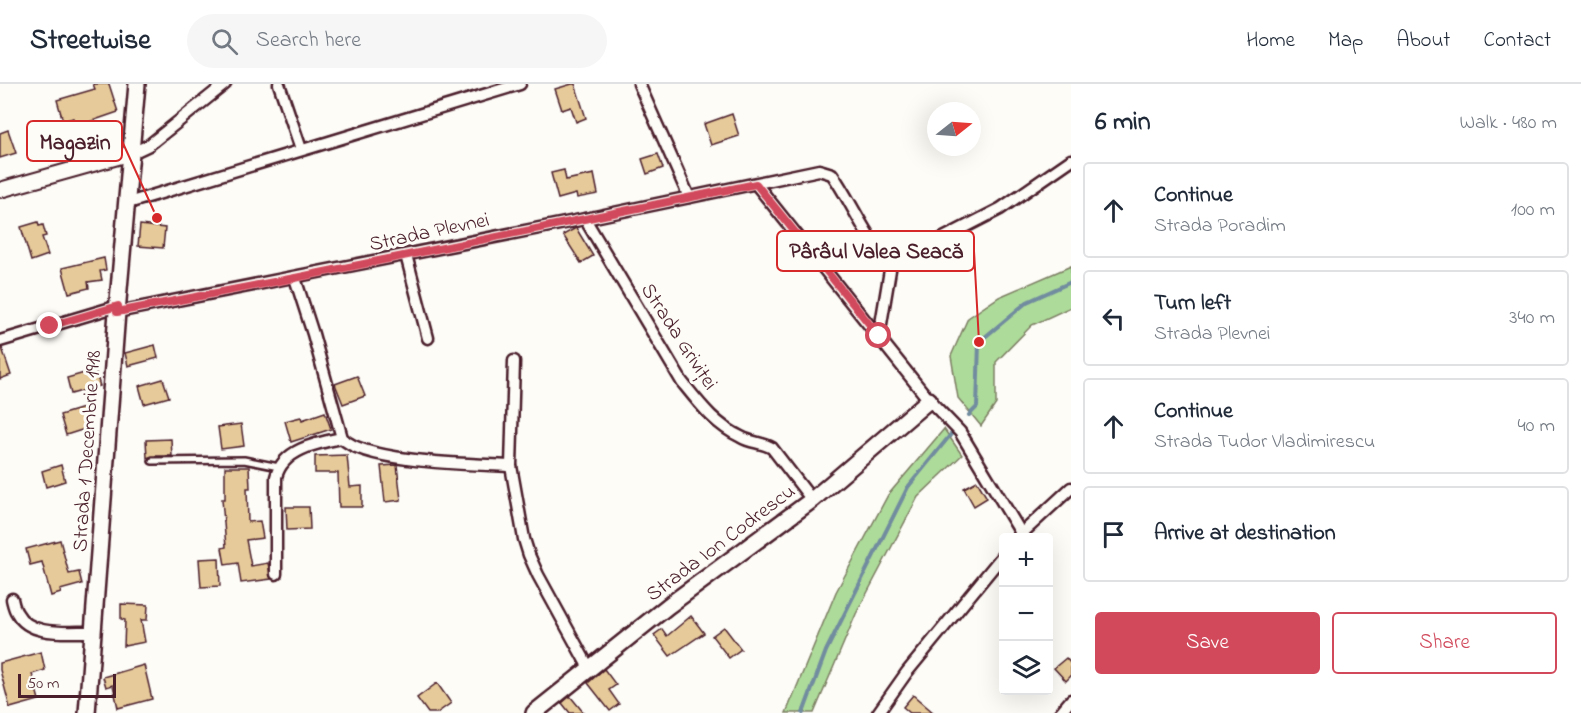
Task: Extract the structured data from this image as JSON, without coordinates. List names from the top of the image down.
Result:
{
  "streets": {
    "main road": ["Strada 1 Decembrie 1918", "Strada Ion Codrescu"],
    "street": ["Strada Plevnei", "Strada Griviței"]
  },
  "crossings": [
    ["Strada Plevnei", "Strada Griviței"],
    ["Strada Plevnei", "Strada 1 Decembrie 1918"],
    ["Strada Griviței", "Strada Ion Codrescu"]
  ],
  "places": ["Magazin", "Pârâul Valea Seacă"],
  "scale_bar": "50 m",
  "north": "right",
  "page": {
    "header": "Streetwise",
    "search": "Search here",
    "nav": [
      "Home",
      "Map",
      "About",
      "Contact"
    ],
    "heading": ["6 min", "Walk · 480 m"],
    "list": [
      ["Continue", "Strada Poradim", "100 m"],
      ["Turn left", "Strada Plevnei", "340 m"],
      ["Continue", "Strada Tudor Vladimirescu", "40 m"],
      "Arrive at destination"
    ],
    "map_buttons": ["+", "−"],
    "buttons": ["Save", "Share"],
    "scale": "50 m"
  }
}
